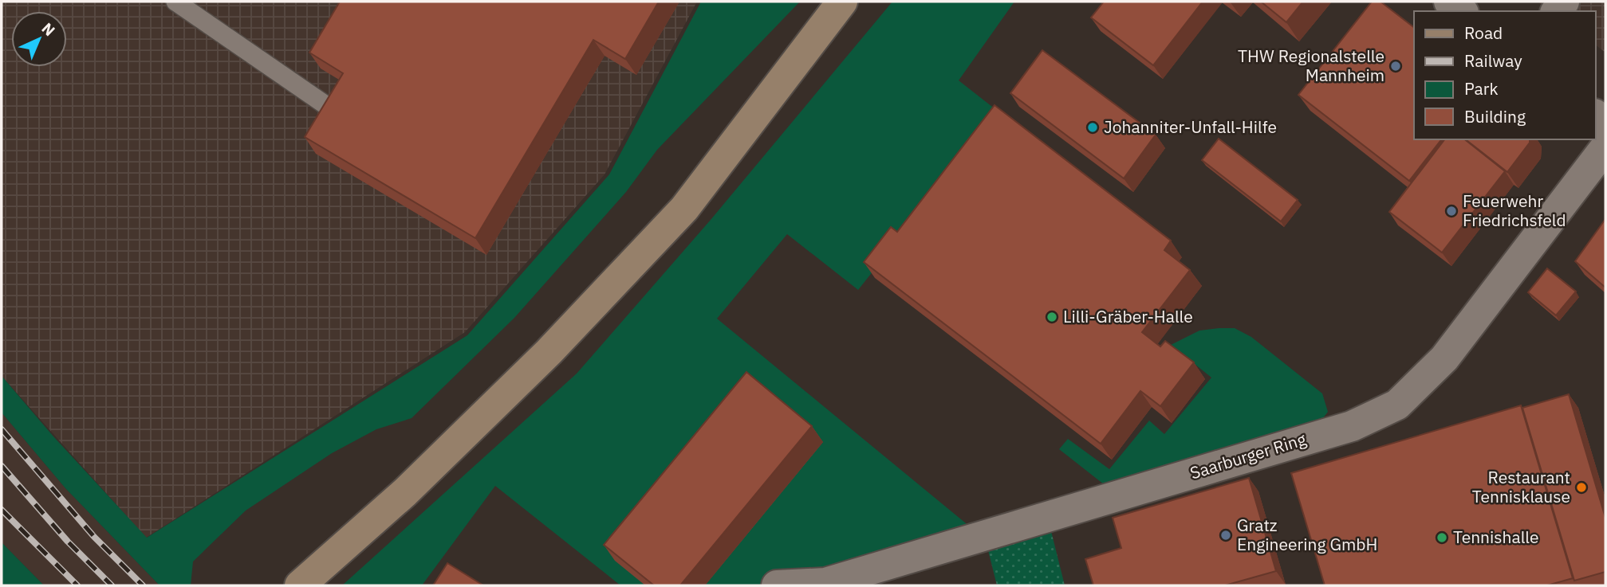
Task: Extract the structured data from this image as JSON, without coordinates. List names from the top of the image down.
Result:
{
  "streets": {
    "street": ["Saarburger Ring"]
  },
  "places": [
    "THW Regionalstelle Mannheim",
    "Johanniter-Unfall-Hilfe",
    "Feuerwehr Friedrichsfeld",
    "Lilli-Gräber-Halle",
    "Restaurant Tennisklause",
    "Gratz Engineering GmbH",
    "Tennishalle"
  ],
  "legend": [
    "Road",
    "Railway",
    "Park",
    "Building"
  ],
  "north": "top right"
}
